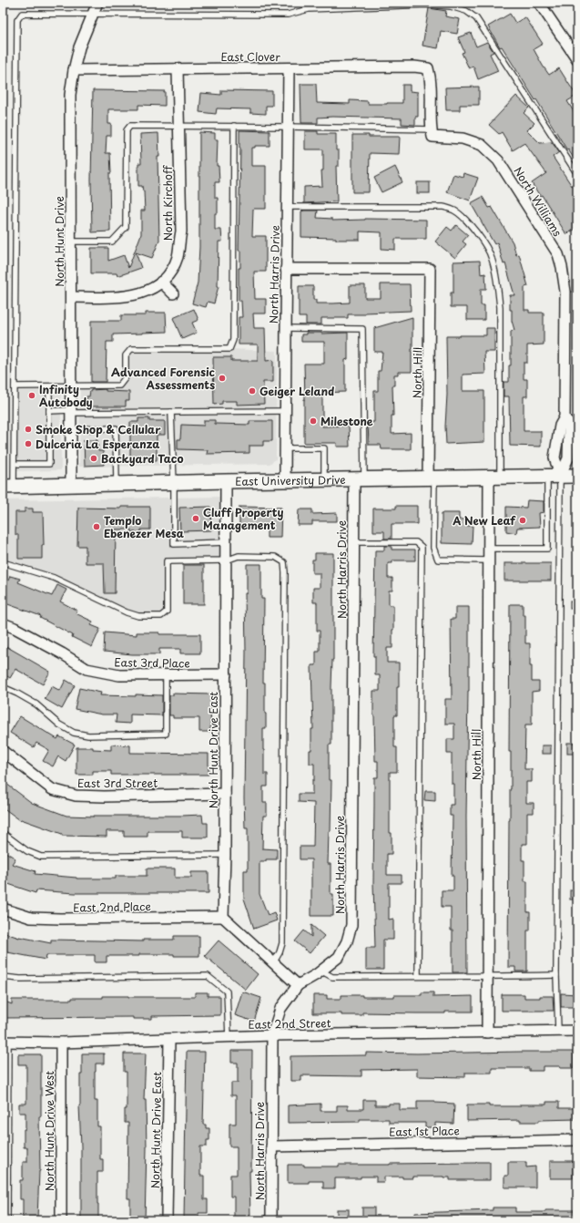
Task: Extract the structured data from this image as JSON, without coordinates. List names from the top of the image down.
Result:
{
  "streets": {
    "main road": ["East University Drive"],
    "street": [
      "East Clover",
      "North Williams",
      "North Kirchoff",
      "North Hunt Drive",
      "North Harris Drive",
      "North Hill",
      "East 3rd Place",
      "North Hunt Drive East",
      "East 3rd Street",
      "East 2nd Place",
      "East 2nd Street",
      "North Hunt Drive West",
      "East 1st Place"
    ]
  },
  "crossings": [
    ["East Clover", "North Williams"],
    ["East Clover", "North Kirchoff"],
    ["East Clover", "North Hunt Drive"],
    ["East Clover", "North Harris Drive"],
    ["North Williams", "East University Drive"],
    ["North Kirchoff", "North Hunt Drive"],
    ["North Hunt Drive", "East University Drive"],
    ["North Harris Drive", "North Hill"],
    ["North Harris Drive", "East University Drive"],
    ["North Harris Drive", "East 2nd Street"],
    ["North Harris Drive", "East 1st Place"],
    ["North Hill", "East University Drive"],
    ["North Hill", "East 2nd Street"],
    ["East University Drive", "North Hunt Drive East"],
    ["East 3rd Place", "North Hunt Drive East"],
    ["North Hunt Drive East", "East 3rd Street"],
    ["North Hunt Drive East", "East 2nd Place"],
    ["North Hunt Drive East", "East 2nd Street"],
    ["East 2nd Street", "North Hunt Drive West"]
  ],
  "places": [
    "Advanced Forensic Assessments",
    "Geiger Leland",
    "Infinity Autobody",
    "Milestone",
    "Smoke Shop & Cellular",
    "Dulceria La Esperanza",
    "Backyard Taco",
    "Cluff Property Management",
    "A New Leaf",
    "Templo Ebenezer Mesa"
  ]
}
